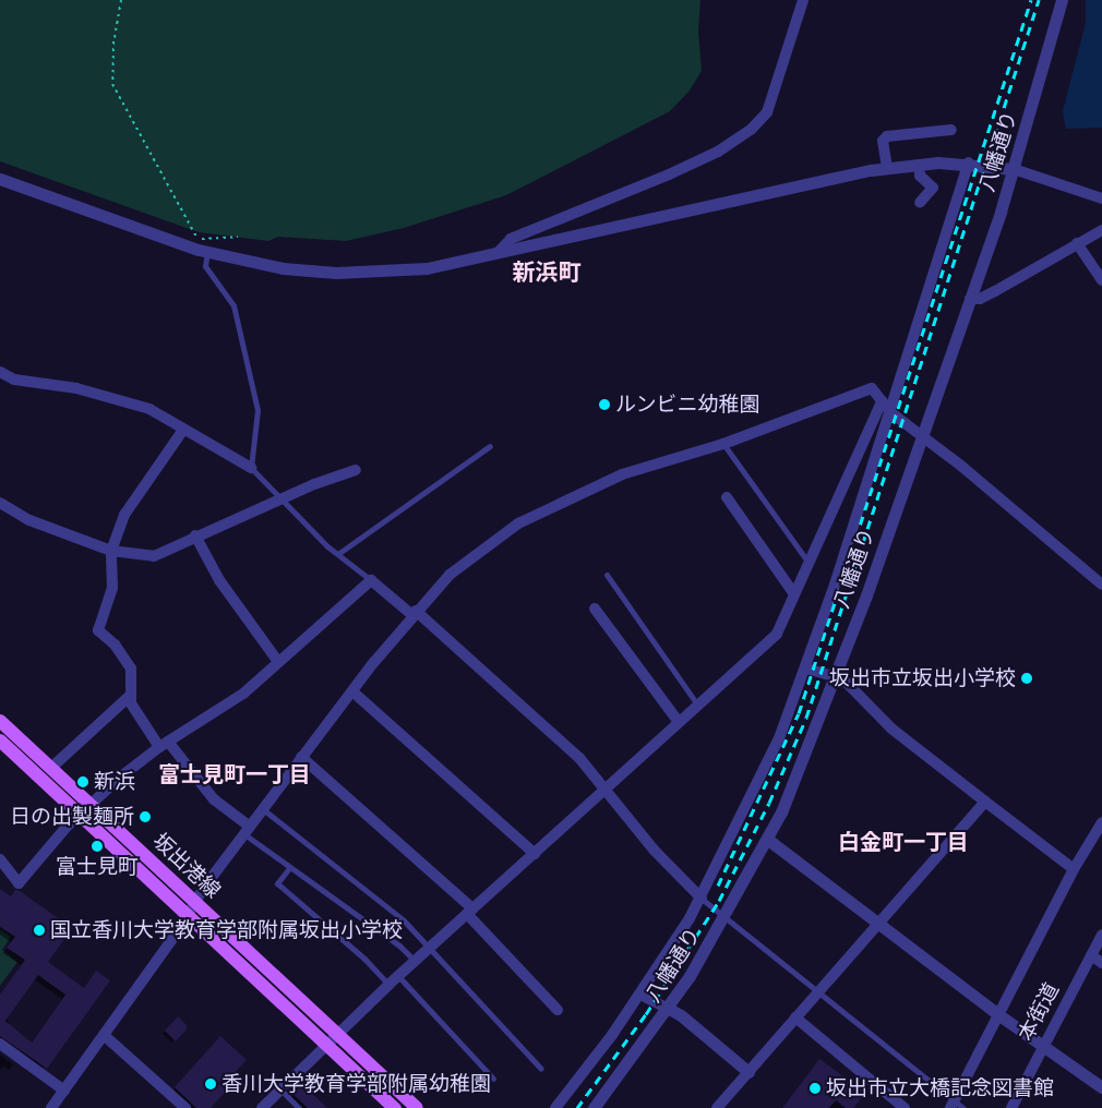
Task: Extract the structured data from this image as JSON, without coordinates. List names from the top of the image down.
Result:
{
  "streets": {
    "main road": ["坂出港線"],
    "street": ["八幡通り", "本街道"]
  },
  "districts": ["新浜町", "富士見町一丁目", "白金町一丁目"],
  "places": [
    "ルンビニ幼稚園",
    "坂出市立坂出小学校",
    "新浜",
    "日の出製麺所",
    "富士見町",
    "国立香川大学教育学部附属坂出小学校",
    "香川大学教育学部附属幼稚園",
    "坂出市立大橋記念図書館"
  ]
}
